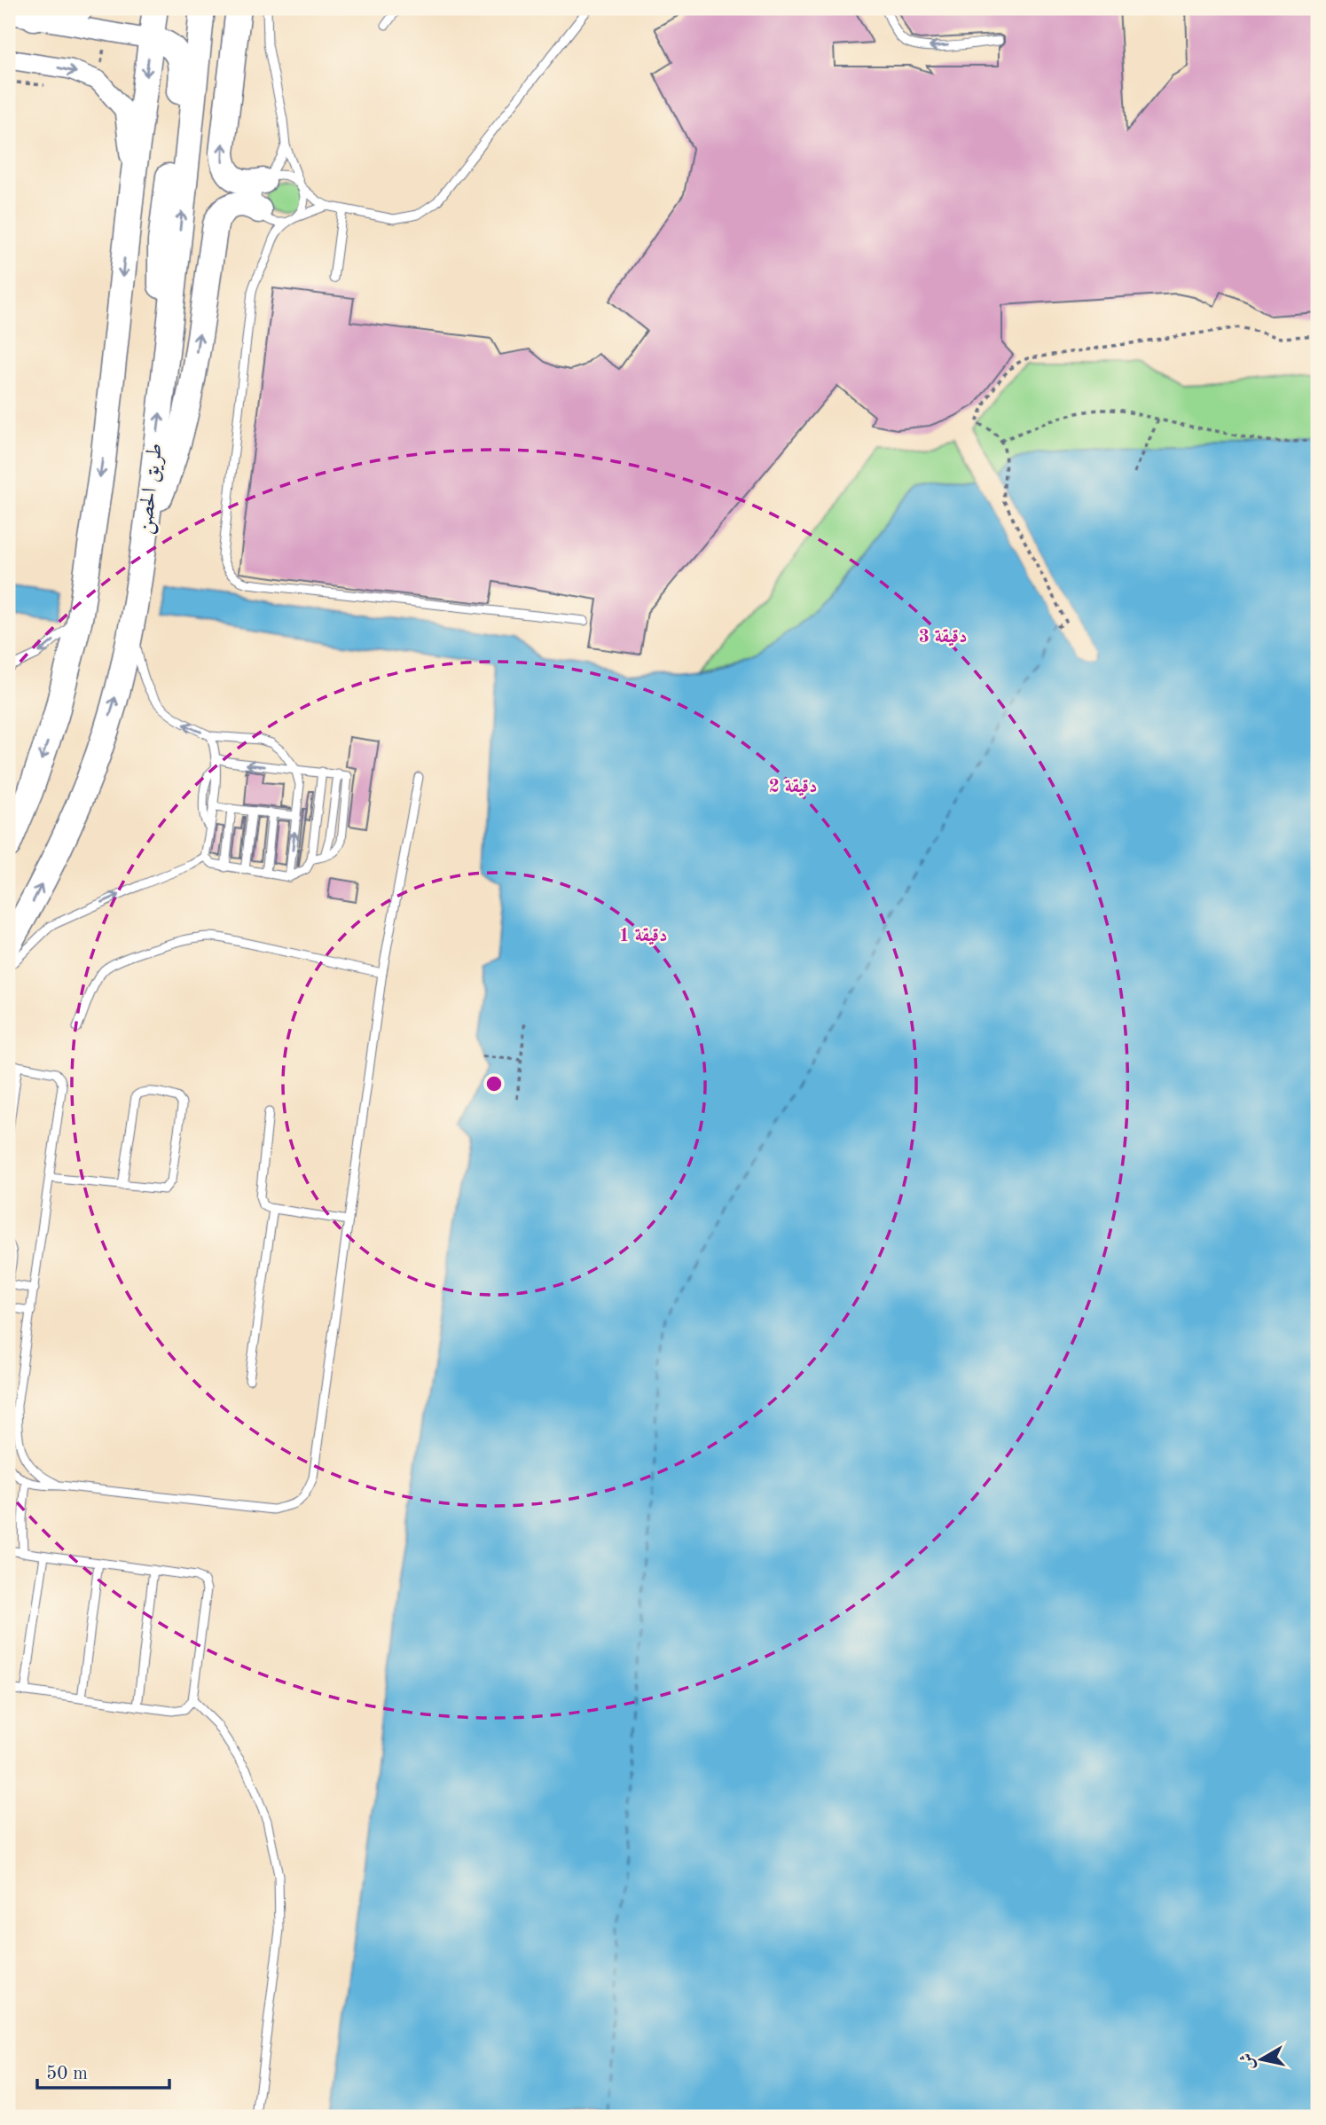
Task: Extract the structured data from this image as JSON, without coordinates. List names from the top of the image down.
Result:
{
  "streets": {
    "main road": ["طريق الحصن"]
  },
  "scale_bar": "50 m",
  "north": "left",
  "rings": ["3 دقيقة", "2 دقيقة", "1 دقيقة"]
}
